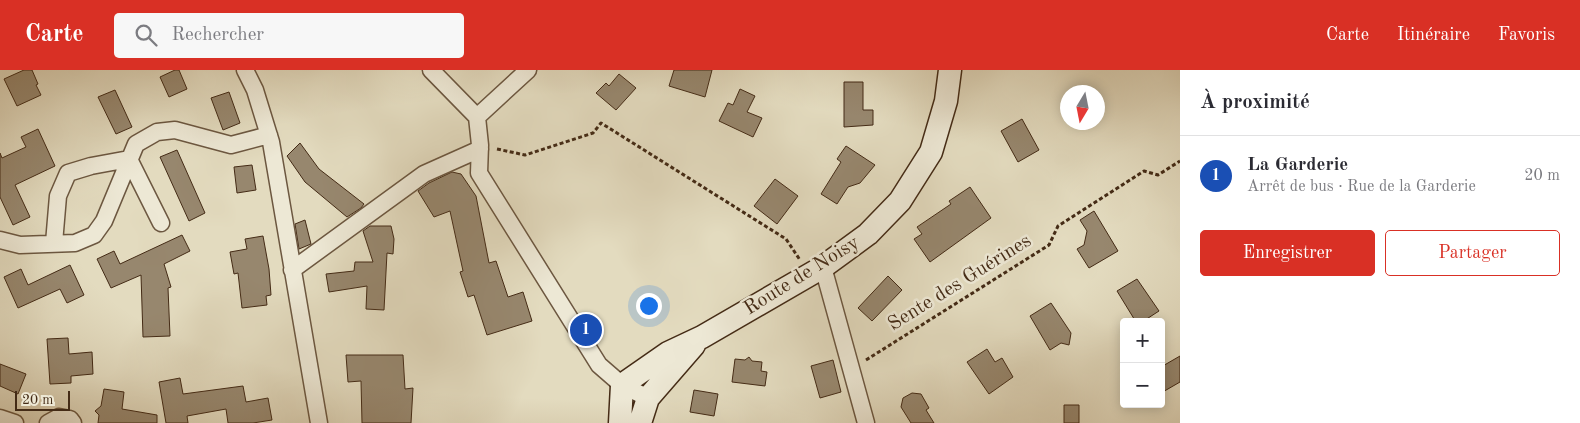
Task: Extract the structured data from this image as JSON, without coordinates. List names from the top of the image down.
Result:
{
  "streets": {
    "street": ["Route de Noisy"],
    "path": ["Sente des Guérines"]
  },
  "scale_bar": "20 m",
  "north": "bottom",
  "page": {
    "header": "Carte",
    "search": "Rechercher",
    "nav": ["Carte", "Itinéraire", "Favoris"],
    "heading": "À proximité",
    "list": [
      {
        "mark": "1",
        "name": "La Garderie",
        "note": "Arrêt de bus · Rue de la Garderie",
        "value": "20 m"
      }
    ],
    "buttons": ["Enregistrer", "Partager"],
    "pins": "1",
    "map_buttons": ["+", "−"],
    "scale": "20 m"
  }
}
